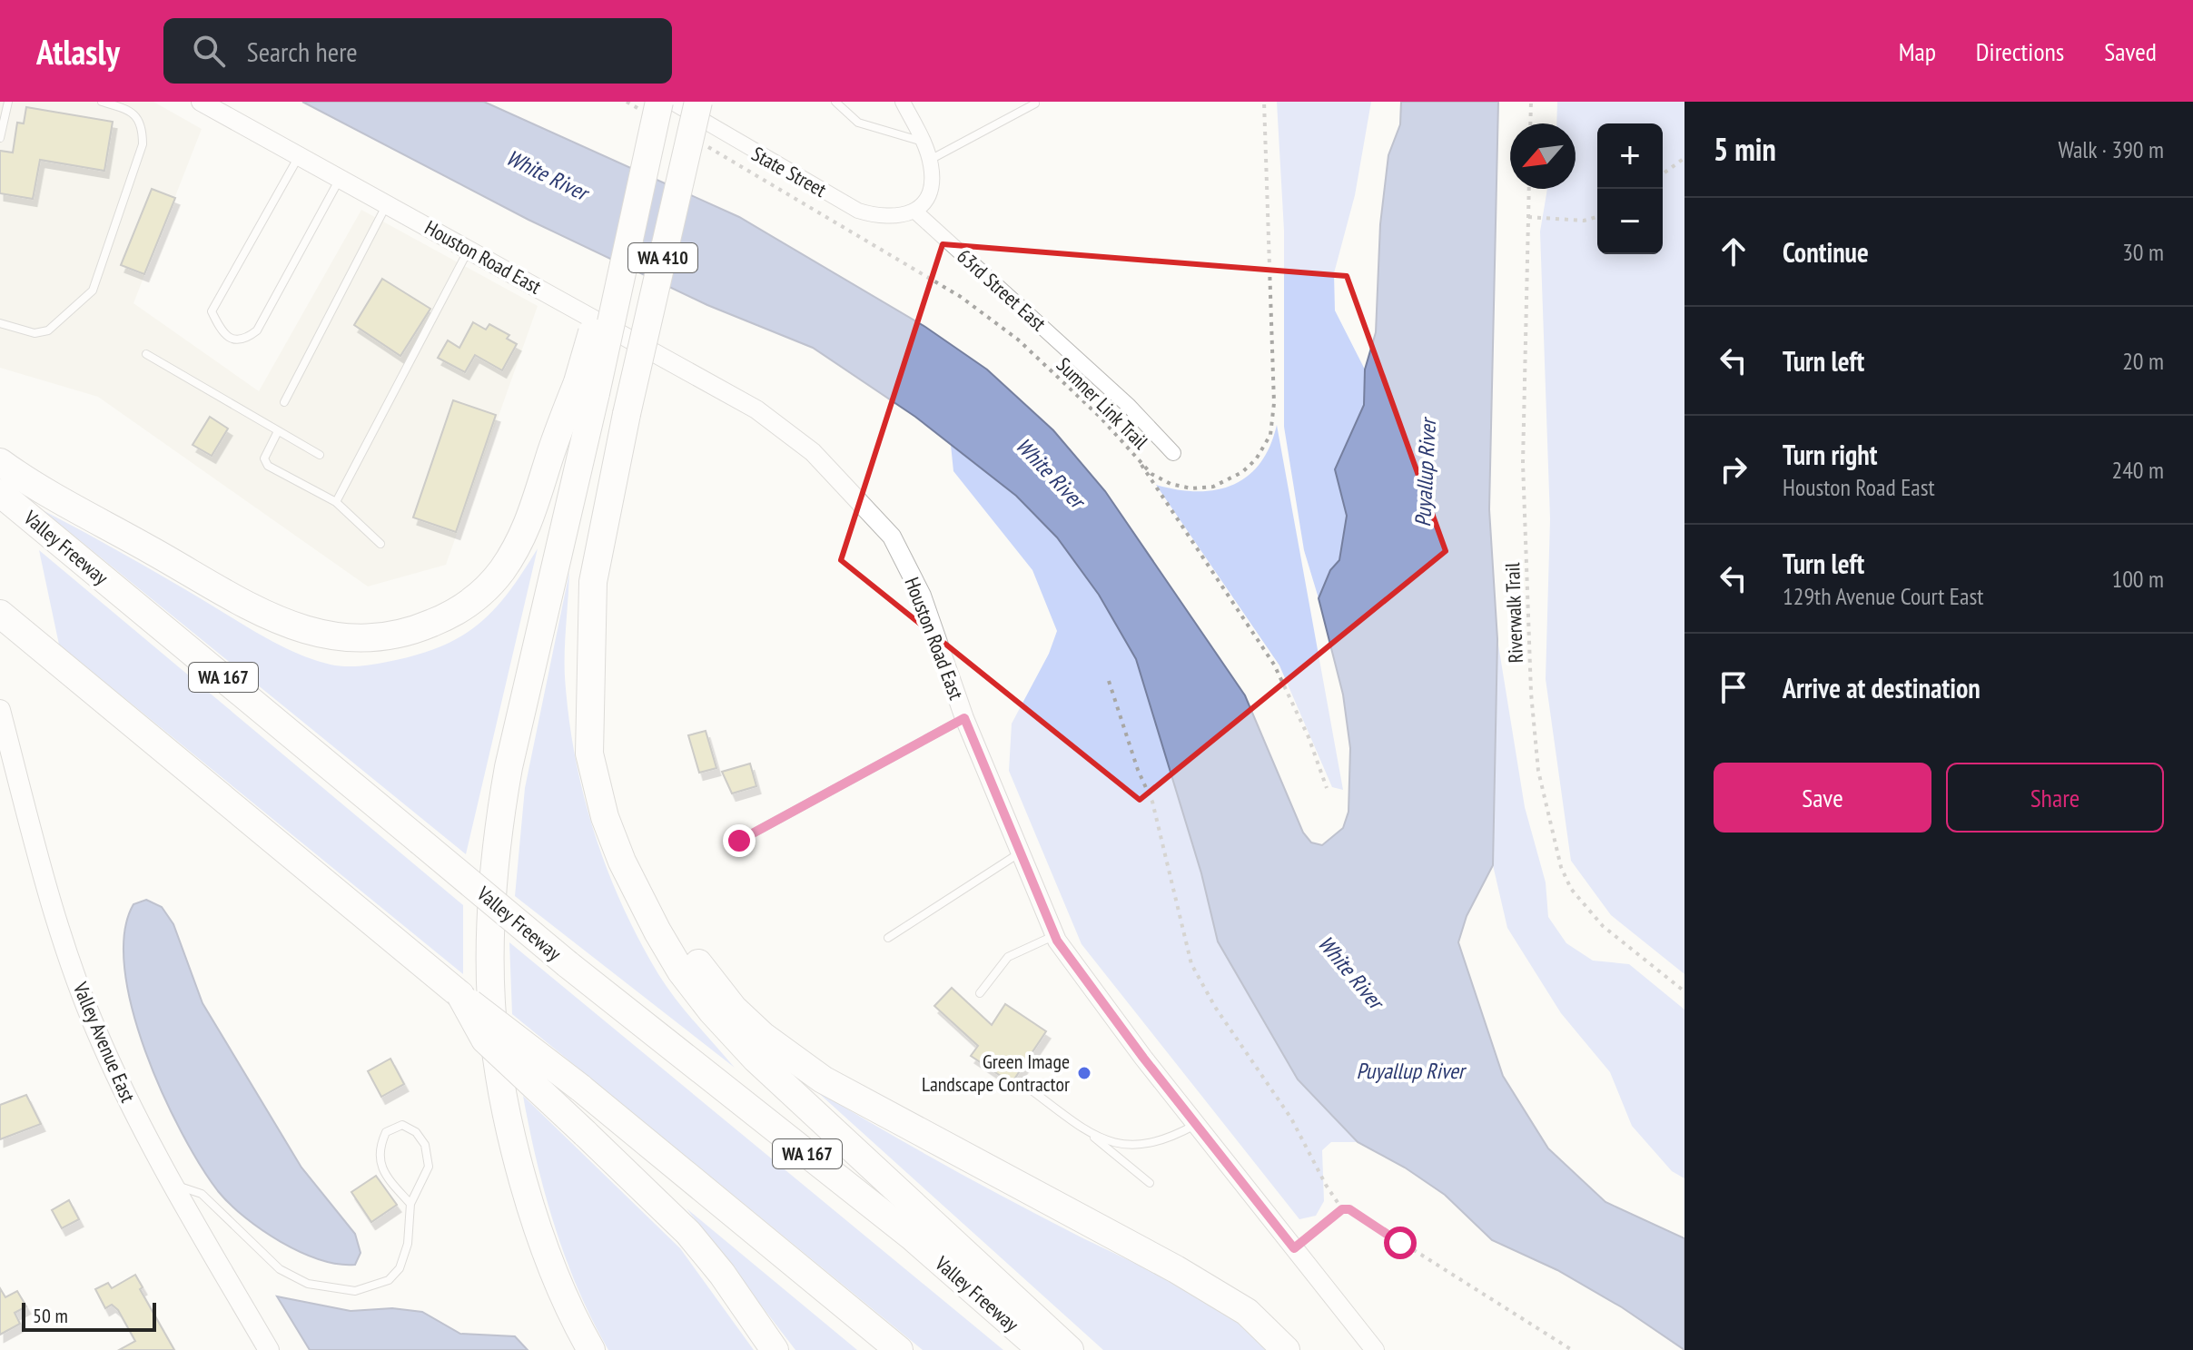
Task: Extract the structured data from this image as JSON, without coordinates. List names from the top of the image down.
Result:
{
  "streets": {
    "highway": ["WA 410", "Valley Freeway", "WA 167"],
    "main road": ["Valley Avenue East"],
    "street": ["State Street", "Houston Road East", "63rd Street East"],
    "path": ["Sumner Link Trail", "Riverwalk Trail"]
  },
  "crossings": [
    ["State Street", "63rd Street East"]
  ],
  "water": ["White River", "Puyallup River"],
  "places": ["Green Image Landscape Contractor"],
  "scale_bar": "50 m",
  "north": "bottom left",
  "page": {
    "header": "Atlasly",
    "search": "Search here",
    "nav": ["Map", "Directions", "Saved"],
    "heading": ["5 min", "Walk · 390 m"],
    "map_buttons": ["+", "−"],
    "list": [
      ["Continue", "30 m"],
      ["Turn left", "20 m"],
      ["Turn right", "Houston Road East", "240 m"],
      ["Turn left", "129th Avenue Court East", "100 m"],
      "Arrive at destination"
    ],
    "buttons": ["Save", "Share"],
    "scale": "50 m"
  }
}
